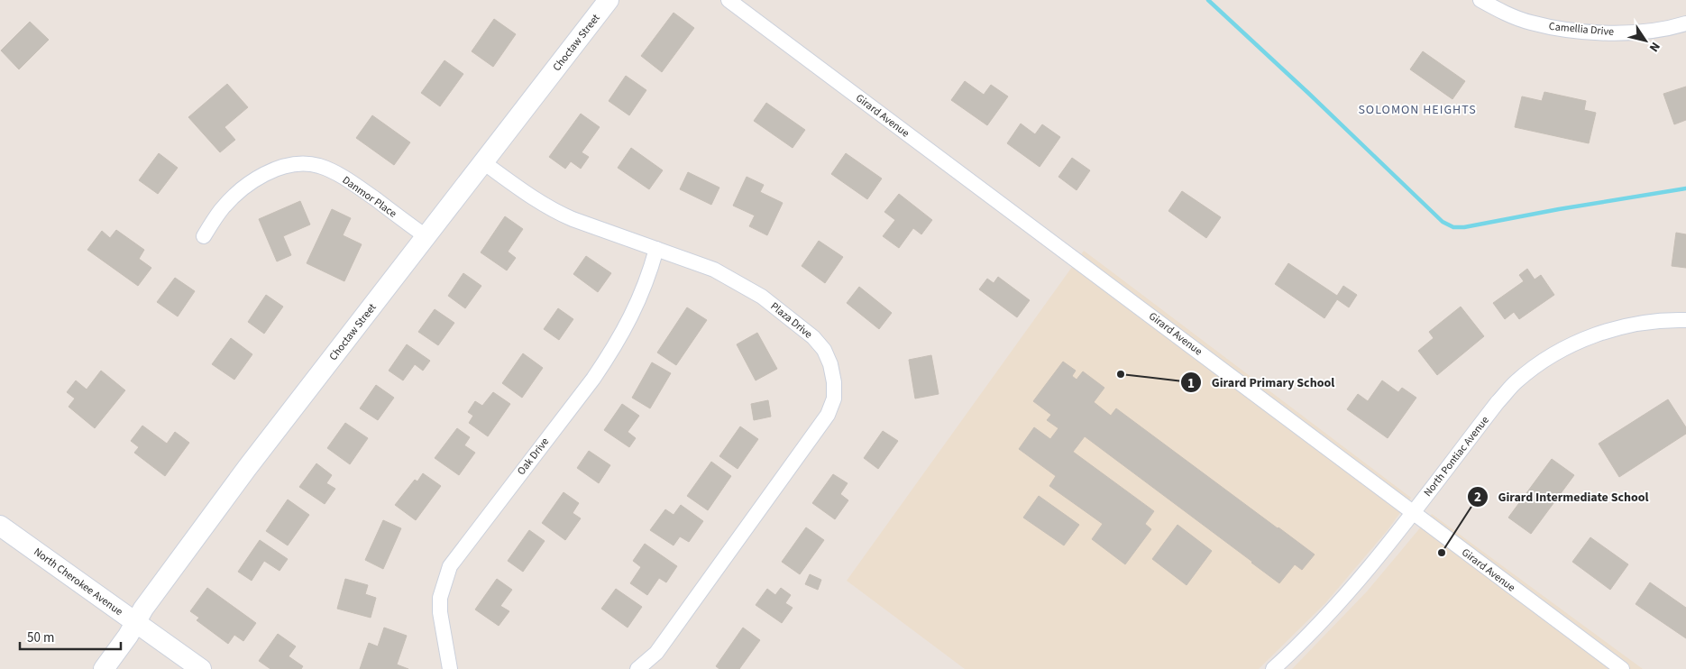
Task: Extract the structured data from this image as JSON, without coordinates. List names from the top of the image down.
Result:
{
  "streets": {
    "street": [
      "Camellia Drive",
      "Choctaw Street",
      "Girard Avenue",
      "Danmor Place",
      "Plaza Drive",
      "Oak Drive",
      "North Pontiac Avenue",
      "North Cherokee Avenue"
    ]
  },
  "crossings": [
    ["Choctaw Street", "Danmor Place"],
    ["Choctaw Street", "Plaza Drive"],
    ["Choctaw Street", "North Cherokee Avenue"],
    ["Girard Avenue", "North Pontiac Avenue"],
    ["Plaza Drive", "Oak Drive"]
  ],
  "districts": ["SOLOMON HEIGHTS"],
  "places": ["Girard Primary School", "Girard Intermediate School"],
  "scale_bar": "50 m",
  "north": "bottom right"
}
